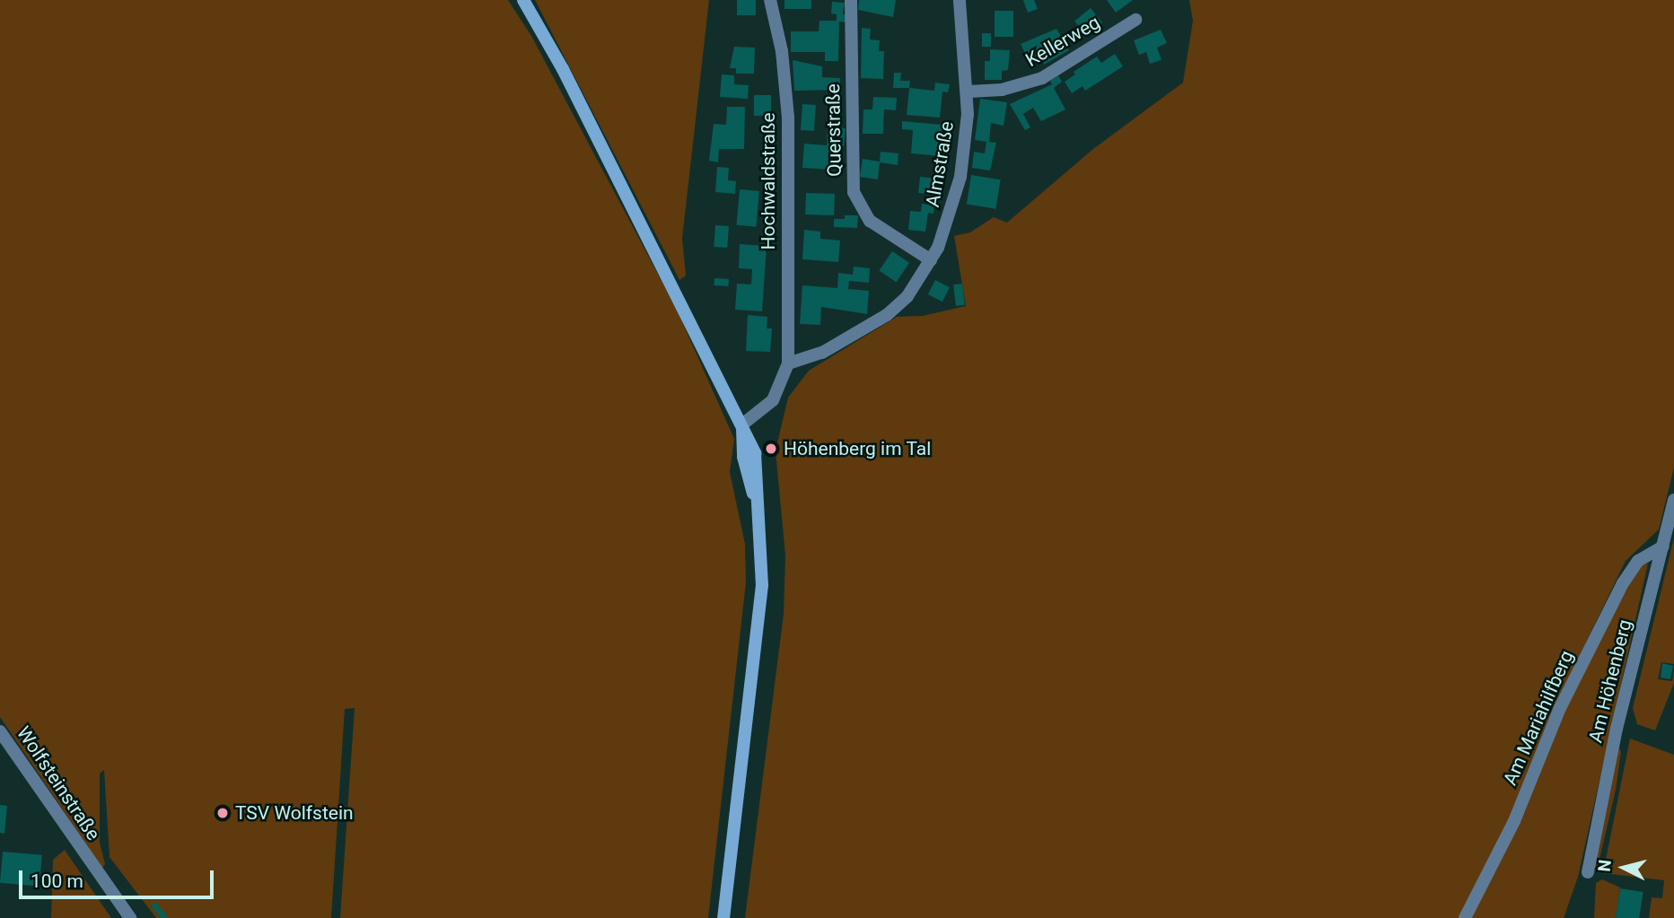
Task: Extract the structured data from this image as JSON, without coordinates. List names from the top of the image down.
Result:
{
  "streets": {
    "street": [
      "Kellerweg",
      "Querstraße",
      "Almstraße",
      "Hochwaldstraße",
      "Am Höhenberg",
      "Am Mariahilfberg",
      "Wolfsteinstraße"
    ]
  },
  "crossings": [
    ["Kellerweg", "Almstraße"],
    ["Querstraße", "Almstraße"],
    ["Almstraße", "Hochwaldstraße"],
    ["Am Höhenberg", "Am Mariahilfberg"]
  ],
  "places": ["Höhenberg im Tal", "TSV Wolfstein"],
  "scale_bar": "100 m",
  "north": "left"
}
